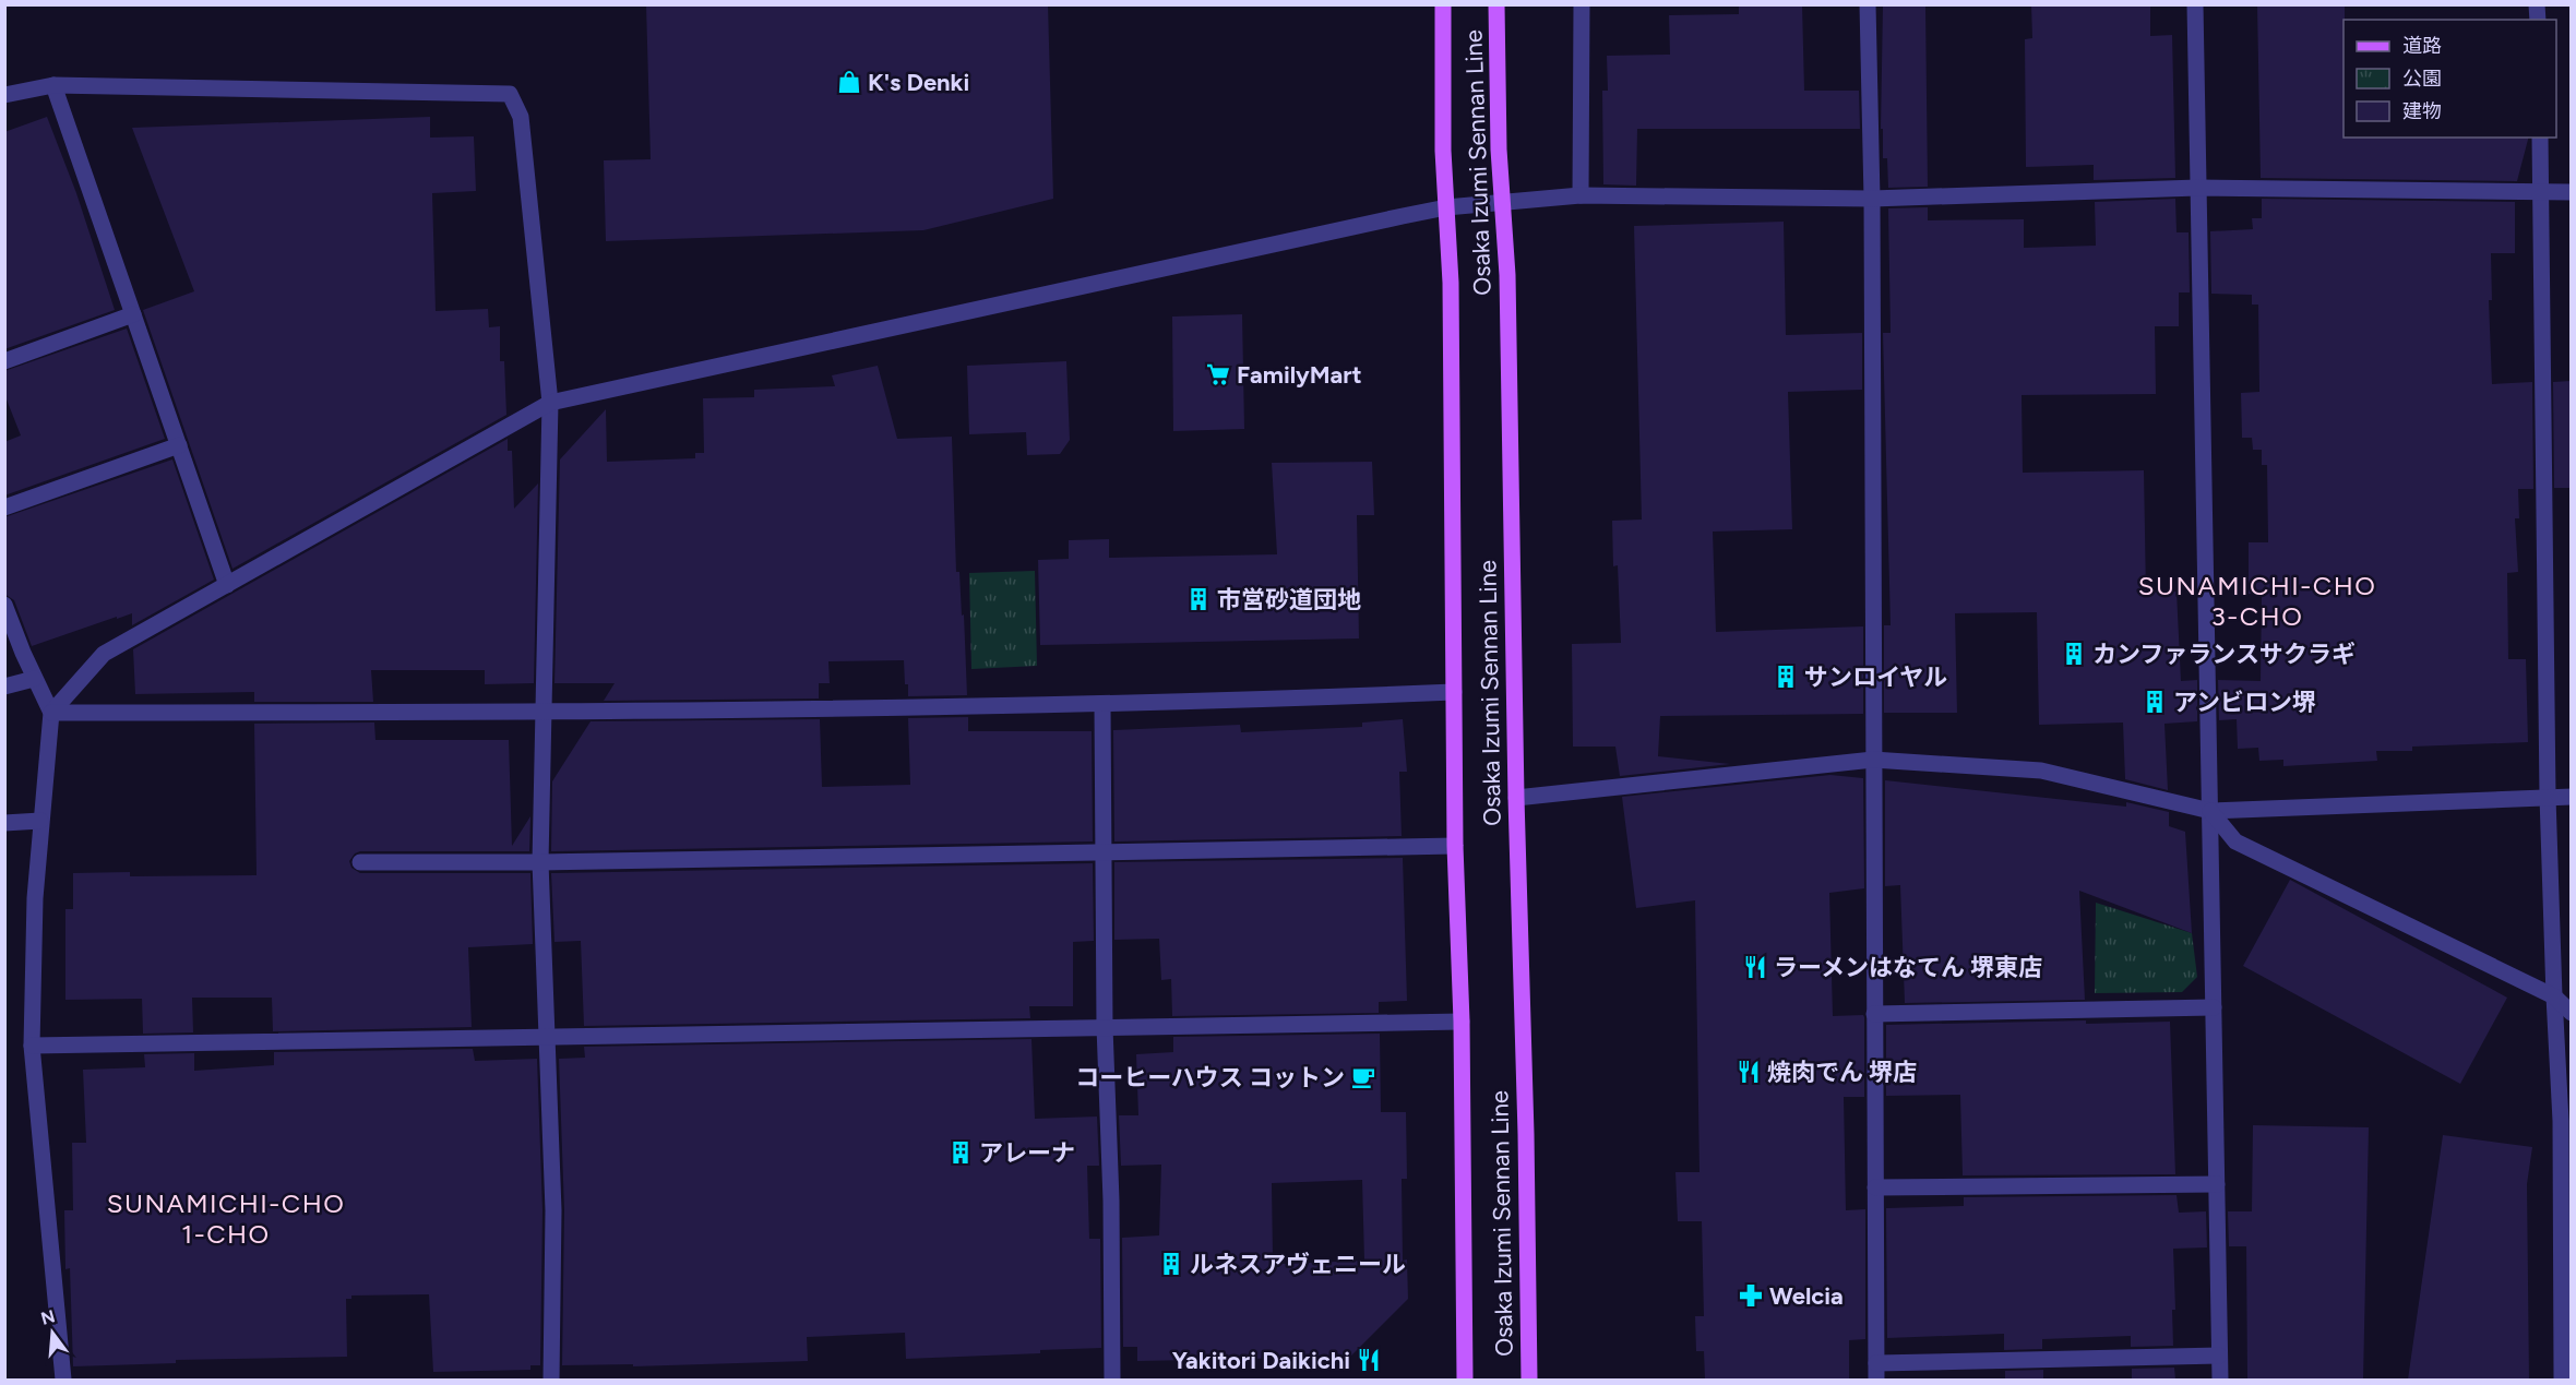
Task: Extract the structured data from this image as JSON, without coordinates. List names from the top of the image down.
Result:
{
  "streets": {
    "main road": ["Osaka Izumi Sennan Line"]
  },
  "districts": ["SUNAMICHI-CHO 3-CHO", "SUNAMICHI-CHO 1-CHO"],
  "places": {
    "shop": ["K's Denki"],
    "supermarket": ["FamilyMart"],
    "building": [
      "市営砂道団地",
      "カンファランスサクラギ",
      "サンロイヤル",
      "アンビロン堺",
      "アレーナ",
      "ルネスアヴェニール"
    ],
    "restaurant": ["ラーメンはなてん 堺東店", "焼肉でん 堺店", "Yakitori Daikichi"],
    "cafe": ["コーヒーハウス コットン"],
    "pharmacy": ["Welcia"]
  },
  "legend": ["道路", "公園", "建物"],
  "north": "top"
}
